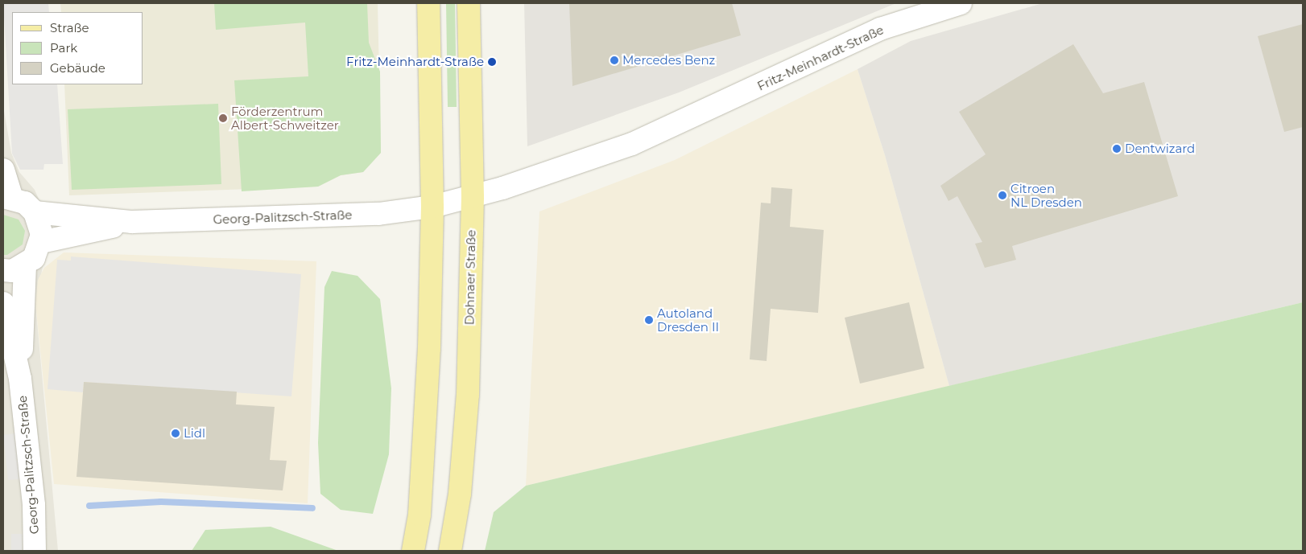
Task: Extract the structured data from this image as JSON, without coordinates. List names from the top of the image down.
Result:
{
  "streets": {
    "main road": ["Dohnaer Straße"],
    "street": ["Fritz-Meinhardt-Straße", "Georg-Palitzsch-Straße"]
  },
  "crossings": [
    ["Fritz-Meinhardt-Straße", "Georg-Palitzsch-Straße"],
    ["Fritz-Meinhardt-Straße", "Dohnaer Straße"]
  ],
  "places": [
    "Mercedes Benz",
    "Fritz-Meinhardt-Straße",
    "Förderzentrum Albert-Schweitzer",
    "Dentwizard",
    "Citroen NL Dresden",
    "Autoland Dresden II",
    "Lidl"
  ],
  "legend": ["Straße", "Park", "Gebäude"]
}
